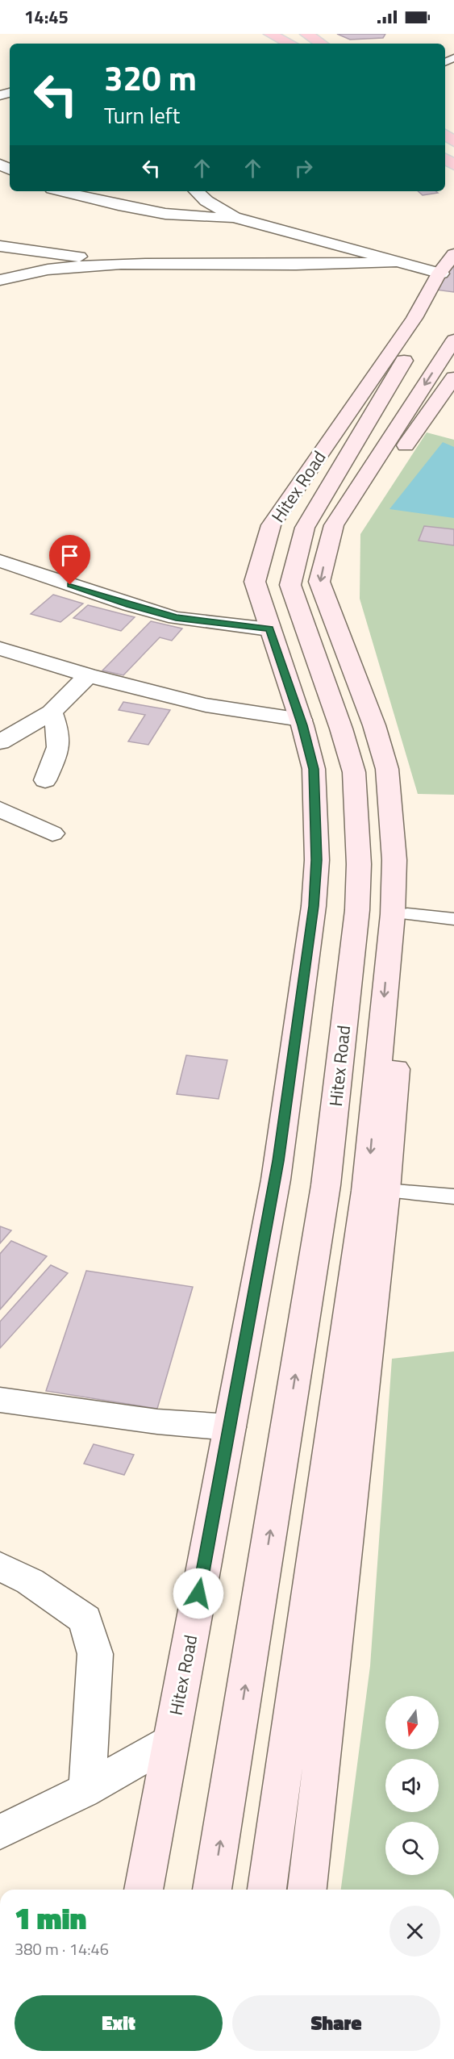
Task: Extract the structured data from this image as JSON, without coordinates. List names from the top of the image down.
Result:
{
  "streets": {
    "street": ["Hitex Road"]
  },
  "north": "bottom",
  "page": {
    "status": "14:45",
    "turn": ["320 m", "Turn left"],
    "heading": ["1 min", "380 m · 14:46"],
    "buttons": ["Exit", "Share"]
  }
}
